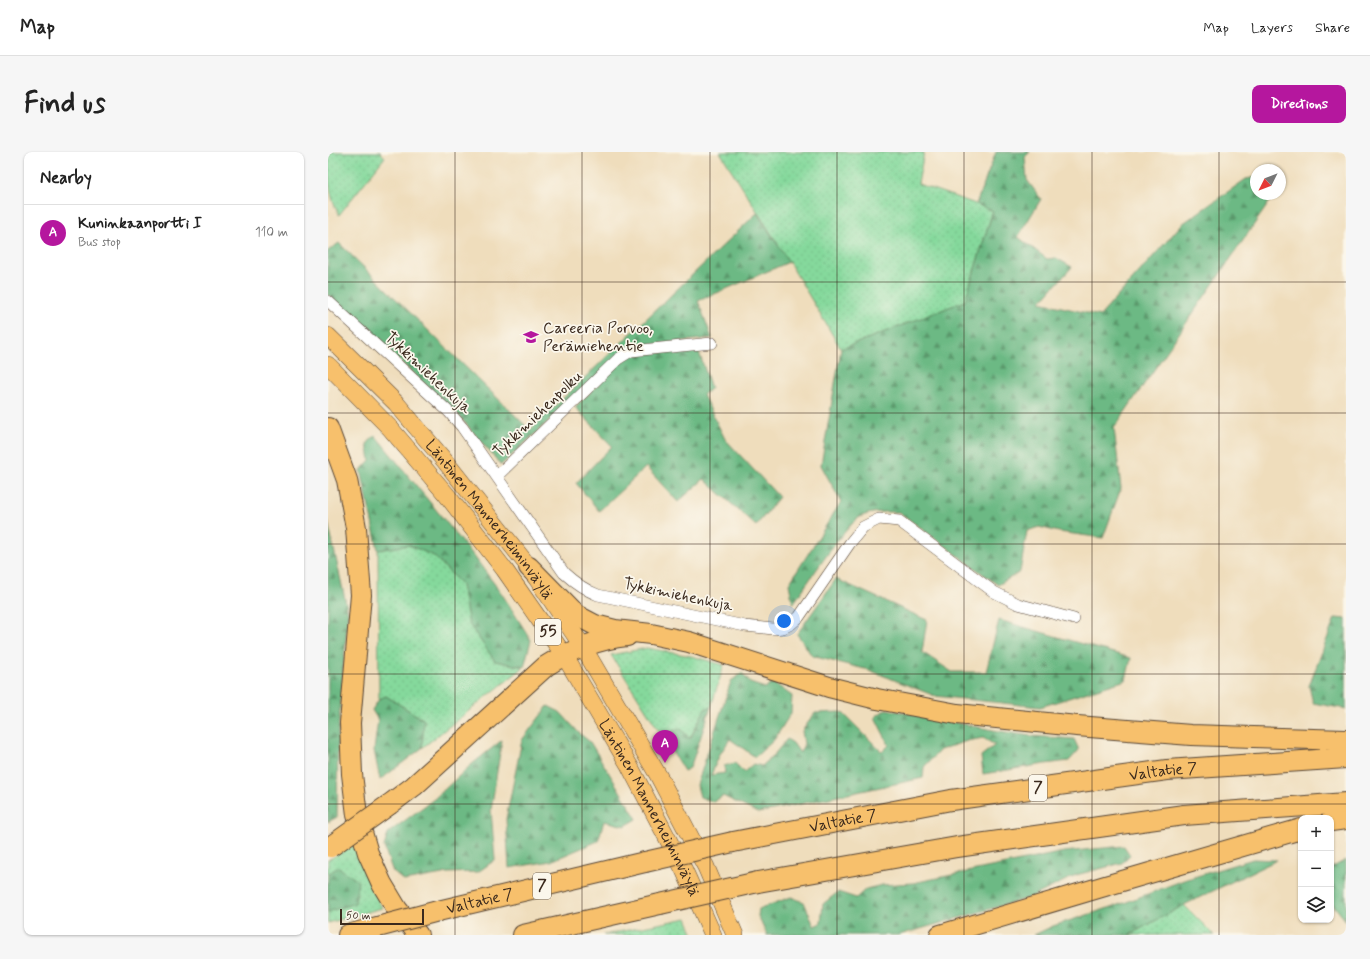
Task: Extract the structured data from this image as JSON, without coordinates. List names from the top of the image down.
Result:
{
  "streets": {
    "highway": ["Valtatie 7", "7"],
    "main road": ["Läntinen Mannerheiminväylä", "55"],
    "street": ["Tykkimiehenkuja", "Tykkimiehenpolku"]
  },
  "crossings": [
    ["Tykkimiehenkuja", "Tykkimiehenpolku"]
  ],
  "places": {
    "school or university": ["Careeria Porvoo, Perämiehentie"]
  },
  "scale_bar": "50 m",
  "north": "bottom left",
  "page": {
    "header": "Map",
    "nav": ["Map", "Layers", "Share"],
    "buttons": "Directions",
    "title": "Find us",
    "heading": "Nearby",
    "list": [
      {
        "mark": "A",
        "name": "Kuninkaanportti I",
        "note": "Bus stop",
        "value": "110 m"
      }
    ],
    "pins": "A",
    "map_buttons": ["+", "−"],
    "scale": "50 m"
  }
}
